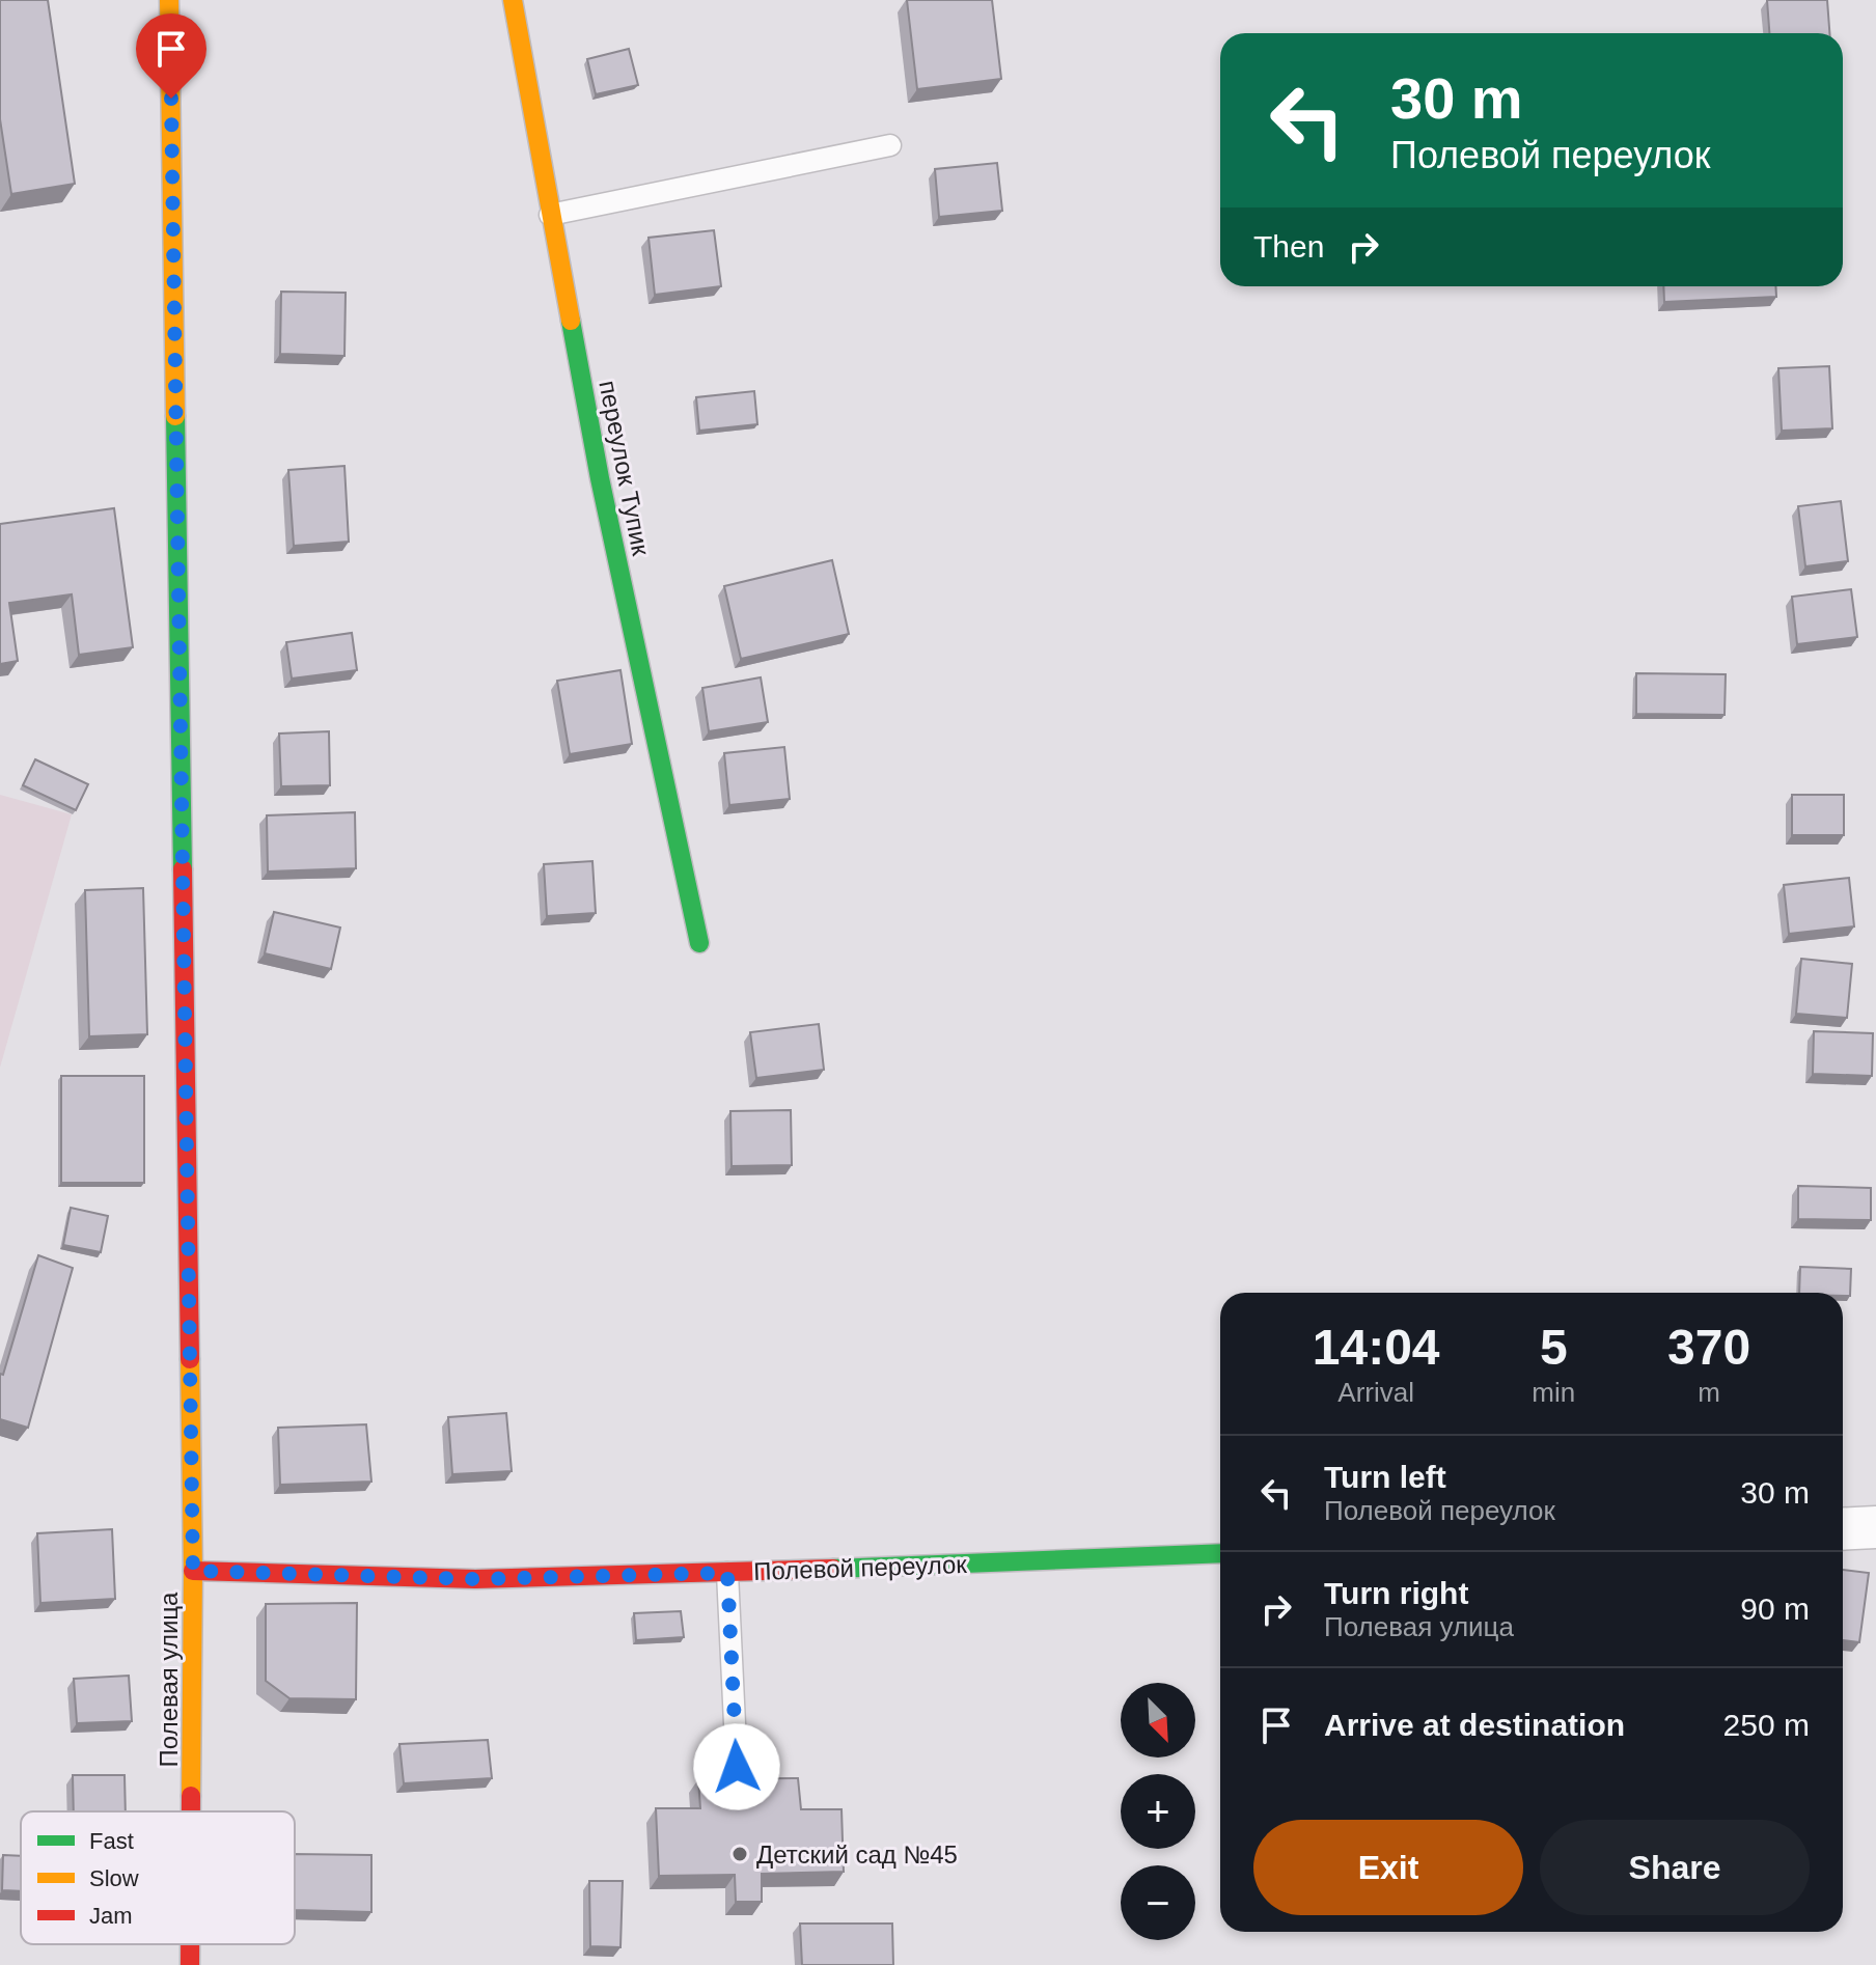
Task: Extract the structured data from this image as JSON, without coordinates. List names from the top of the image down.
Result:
{
  "streets": {
    "street": ["переулок Тупик", "Полевой переулок", "Полевая улица"]
  },
  "crossings": [
    ["Полевой переулок", "Полевая улица"]
  ],
  "places": ["Детский сад №45"],
  "legend": ["Fast", "Slow", "Jam"],
  "north": "bottom right",
  "page": {
    "turn": ["30 m", "Полевой переулок"],
    "then": "Then",
    "eta": [
      "14:04",
      "Arrival",
      "5",
      "min",
      "370",
      "m"
    ],
    "list": [
      {
        "name": "Turn left",
        "note": "Полевой переулок",
        "value": "30 m"
      },
      {
        "name": "Turn right",
        "note": "Полевая улица",
        "value": "90 m"
      },
      {
        "name": "Arrive at destination",
        "value": "250 m"
      }
    ],
    "map_buttons": ["+", "−"],
    "buttons": ["Exit", "Share"]
  }
}
